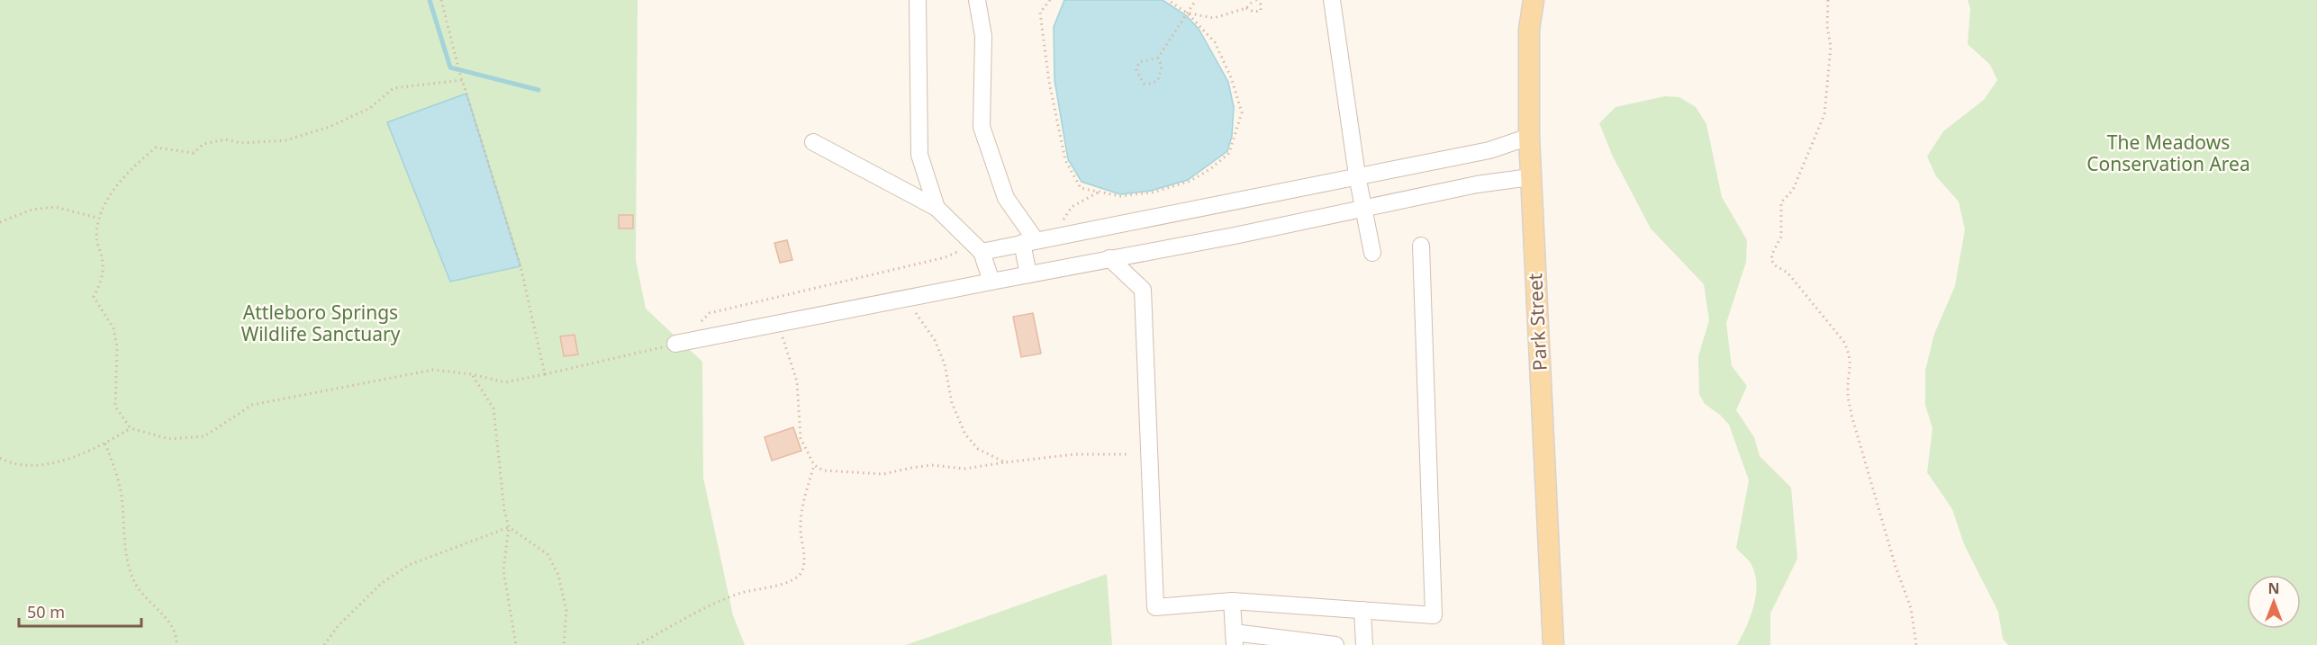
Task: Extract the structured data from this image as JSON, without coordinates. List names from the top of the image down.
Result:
{
  "streets": {
    "main road": ["Park Street"]
  },
  "parks": ["The Meadows Conservation Area", "Attleboro Springs Wildlife Sanctuary"],
  "scale_bar": "50 m",
  "north": "top"
}
